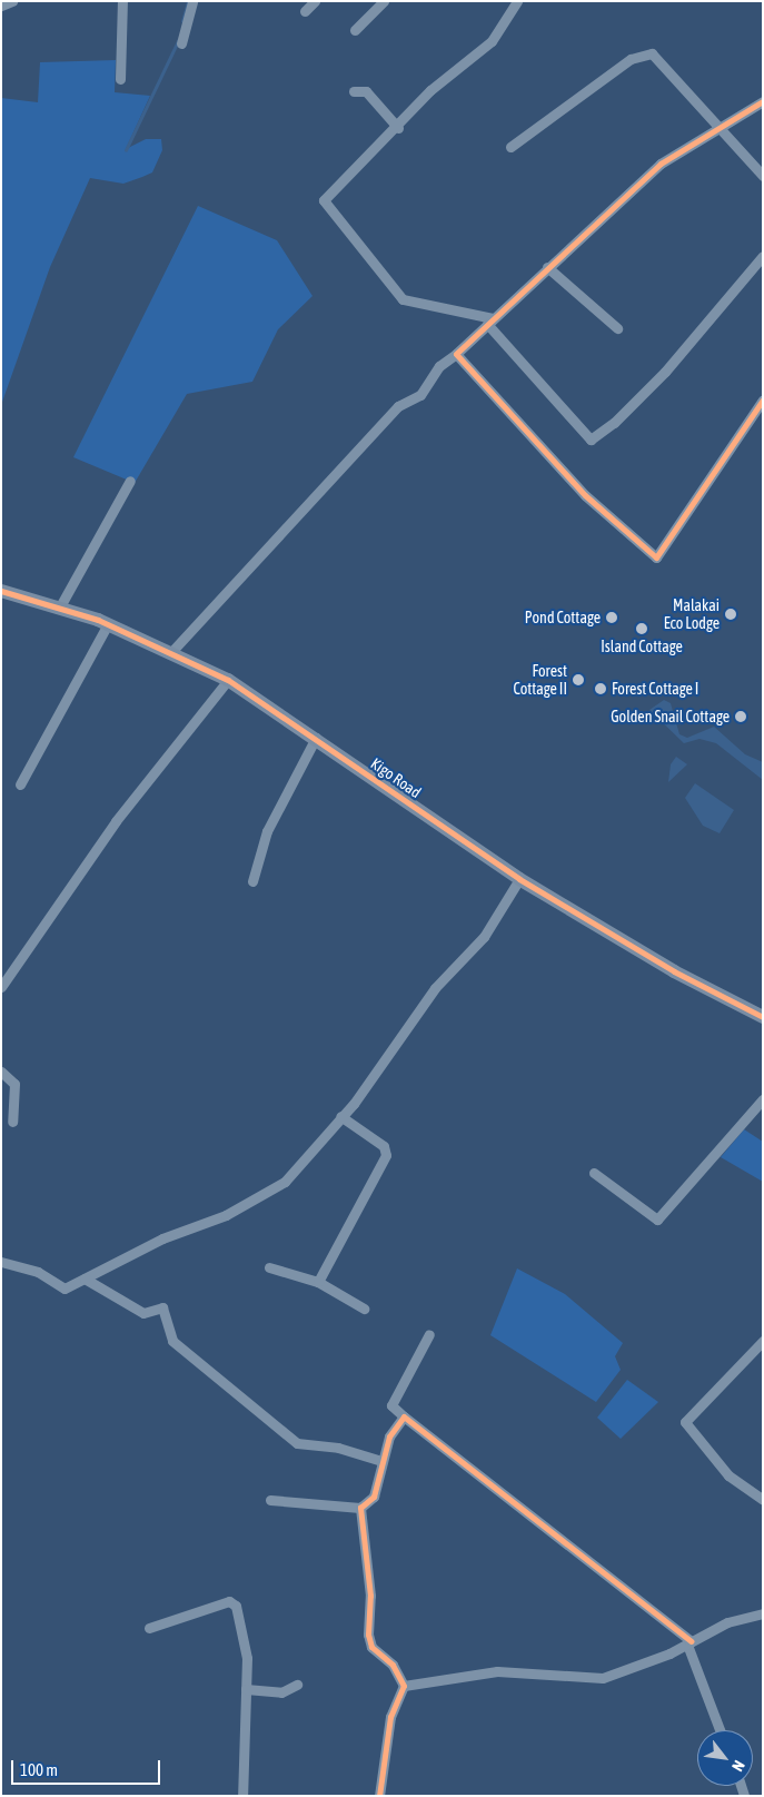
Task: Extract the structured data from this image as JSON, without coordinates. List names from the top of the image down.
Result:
{
  "streets": {
    "street": ["Kigo Road"]
  },
  "places": [
    "Malakai Eco Lodge",
    "Pond Cottage",
    "Island Cottage",
    "Forest Cottage II",
    "Forest Cottage I",
    "Golden Snail Cottage"
  ],
  "scale_bar": "100 m",
  "north": "bottom right"
}
